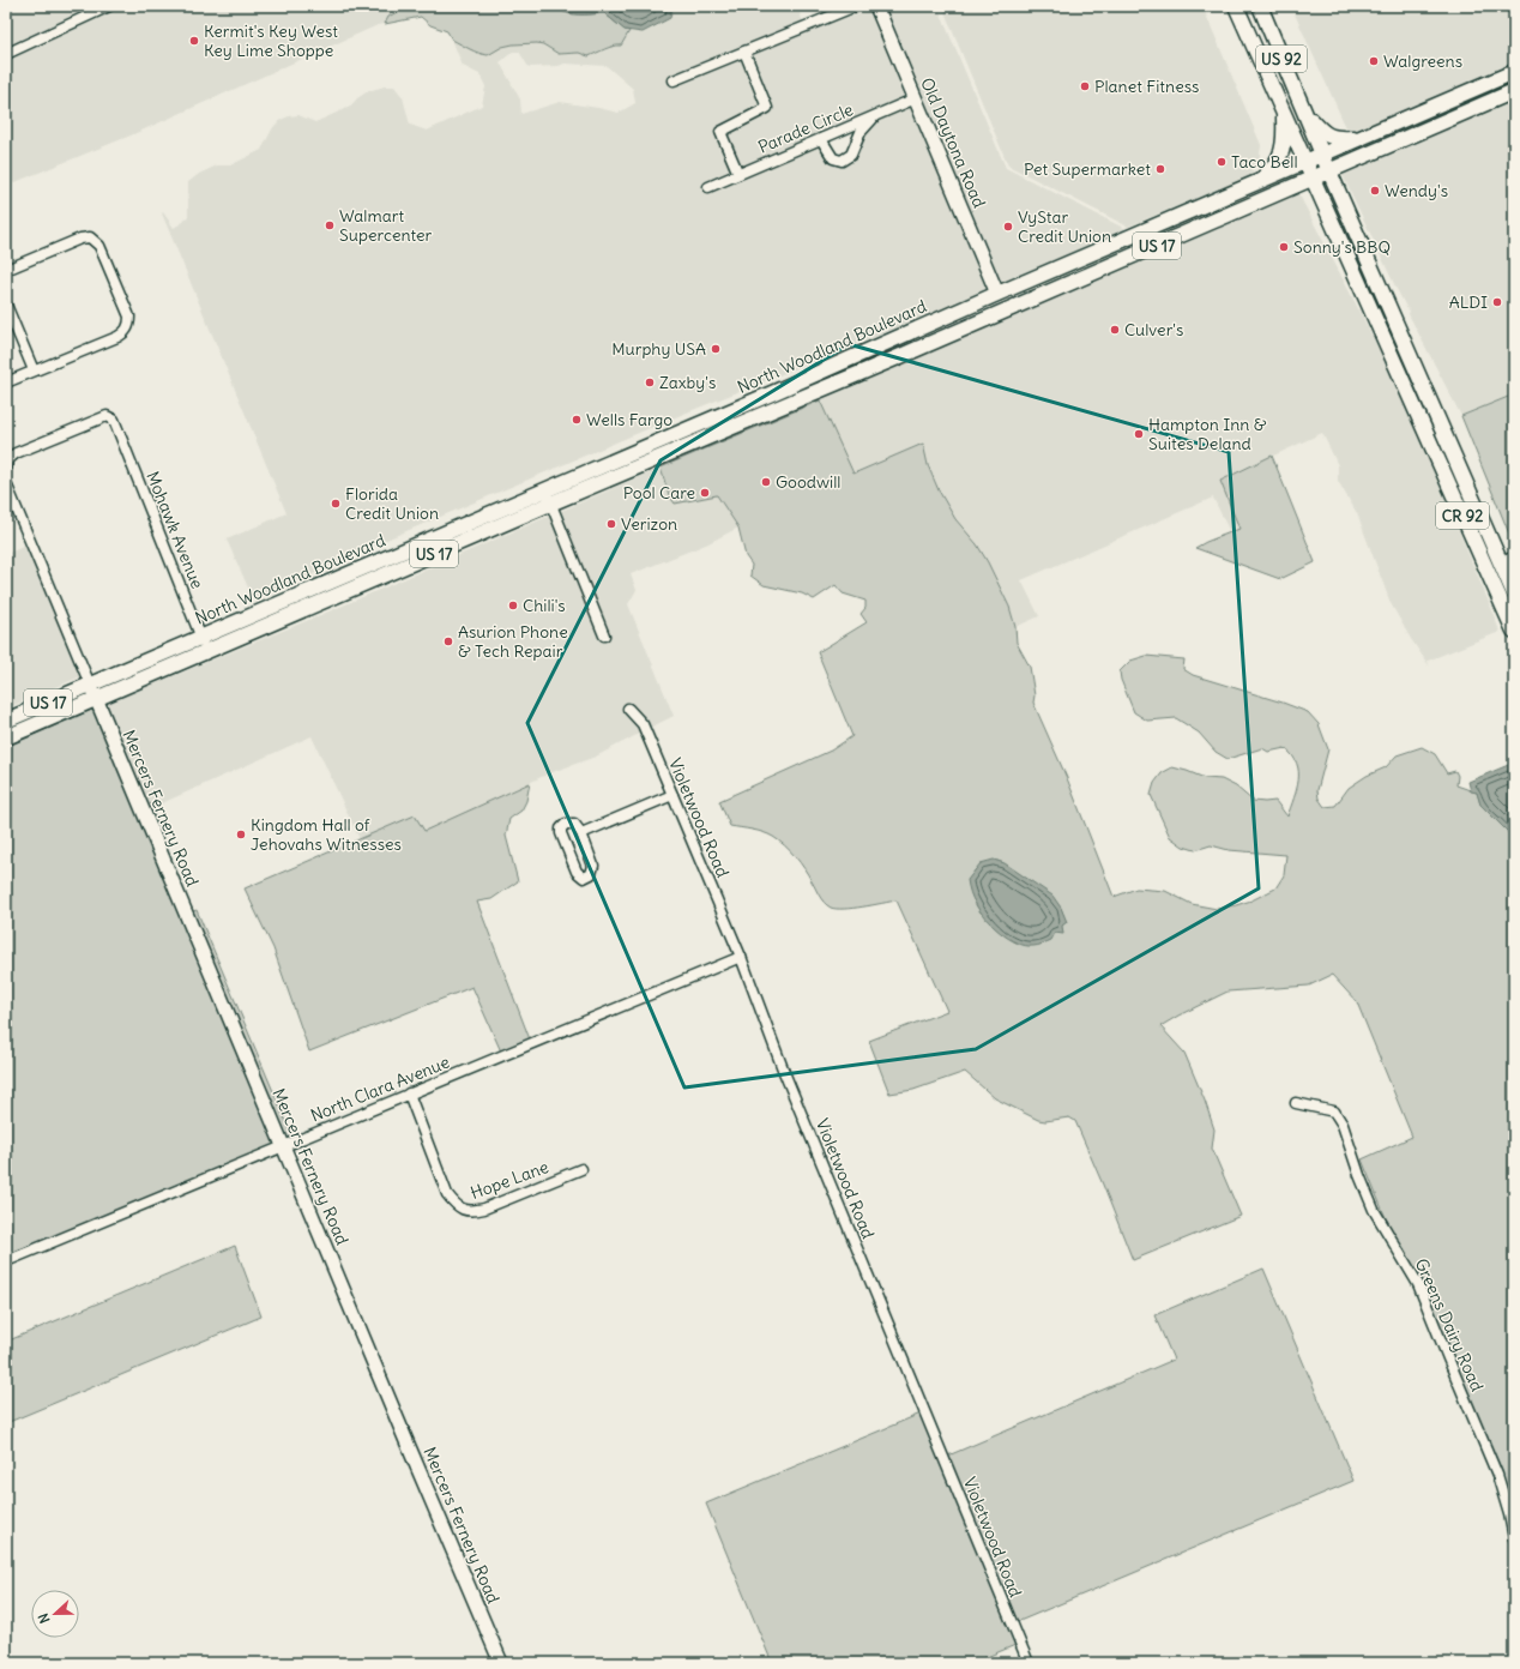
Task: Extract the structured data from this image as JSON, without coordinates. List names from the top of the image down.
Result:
{
  "streets": {
    "main road": [
      "US 92",
      "US 17",
      "North Woodland Boulevard",
      "CR 92"
    ],
    "street": [
      "Parade Circle",
      "Old Daytona Road",
      "Mohawk Avenue",
      "Mercers Fernery Road",
      "Violetwood Road",
      "North Clara Avenue",
      "Hope Lane",
      "Greens Dairy Road"
    ]
  },
  "crossings": [
    ["US 92", "North Woodland Boulevard"],
    ["US 92", "CR 92"],
    ["Parade Circle", "Old Daytona Road"],
    ["Old Daytona Road", "North Woodland Boulevard"],
    ["North Woodland Boulevard", "CR 92"],
    ["North Woodland Boulevard", "Mohawk Avenue"],
    ["North Woodland Boulevard", "Mercers Fernery Road"],
    ["Mercers Fernery Road", "North Clara Avenue"],
    ["Violetwood Road", "North Clara Avenue"],
    ["North Clara Avenue", "Hope Lane"]
  ],
  "places": [
    "Kermit's Key West Key Lime Shoppe",
    "Walgreens",
    "Planet Fitness",
    "Taco Bell",
    "Pet Supermarket",
    "Wendy's",
    "Walmart Supercenter",
    "VyStar Credit Union",
    "Sonny's BBQ",
    "ALDI",
    "Culver's",
    "Murphy USA",
    "Zaxby's",
    "Wells Fargo",
    "Hampton Inn & Suites Deland",
    "Goodwill",
    "Pool Care",
    "Florida Credit Union",
    "Verizon",
    "Chili's",
    "Asurion Phone & Tech Repair",
    "Kingdom Hall of Jehovahs Witnesses"
  ],
  "north": "left"
}
